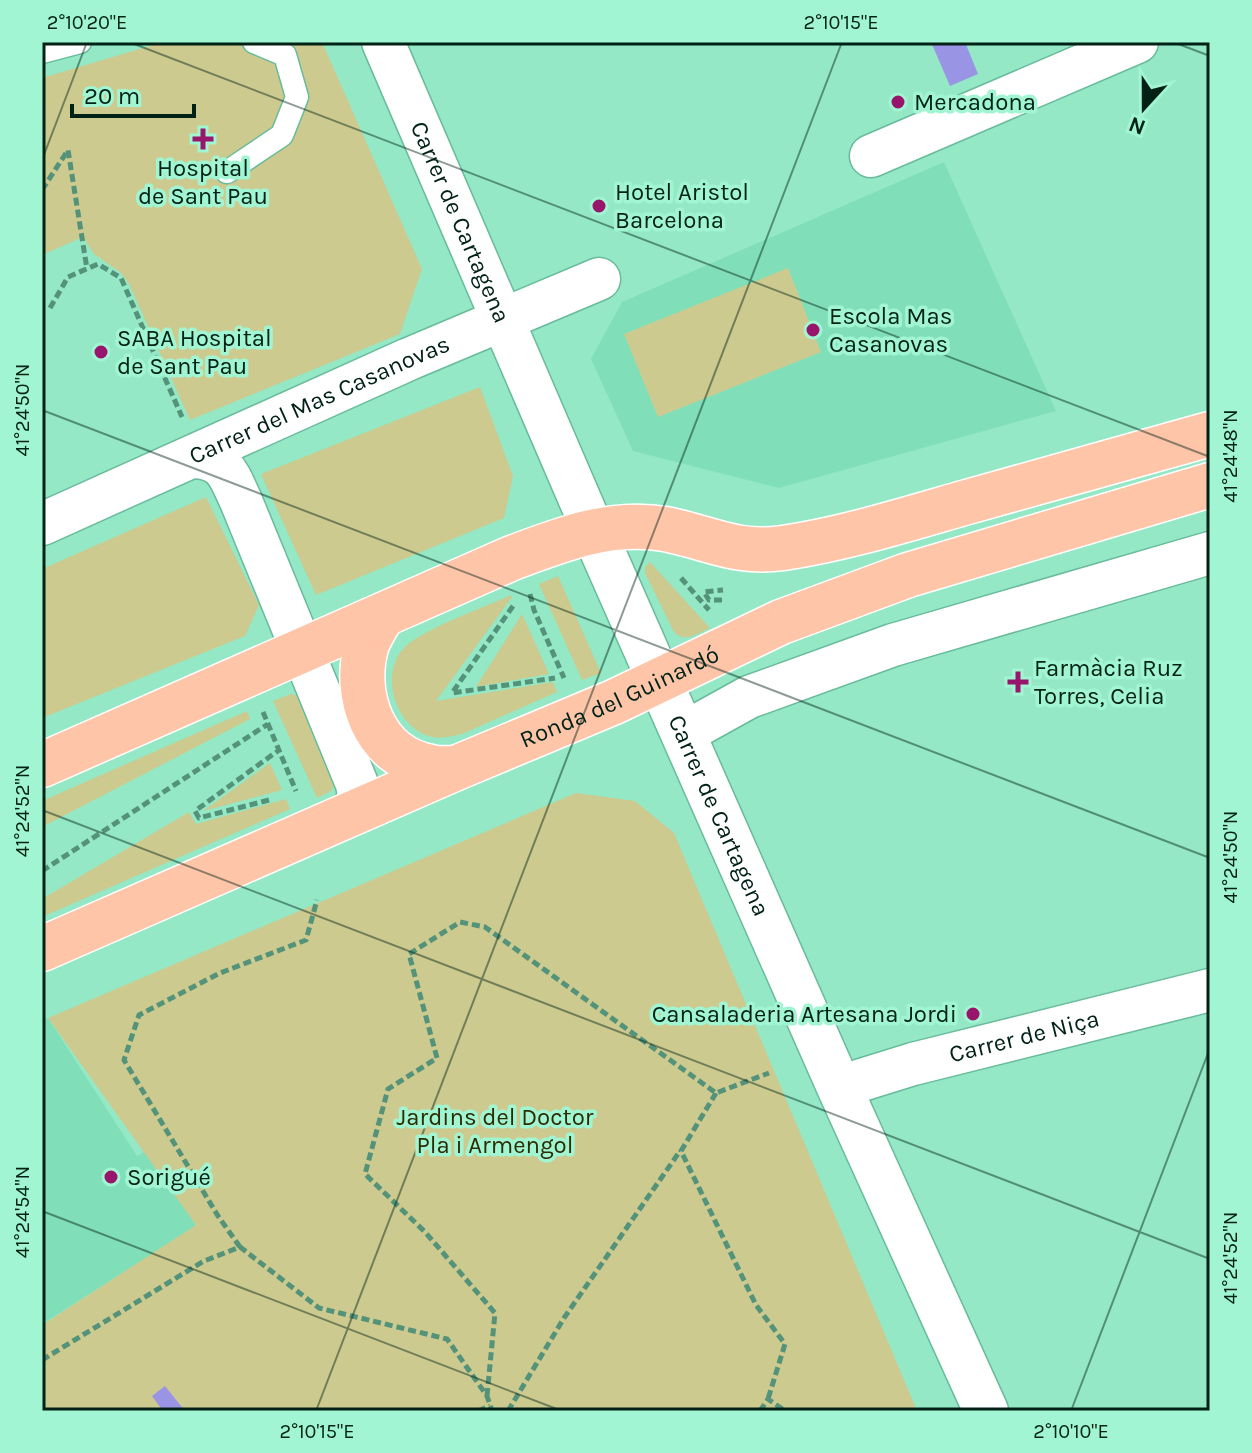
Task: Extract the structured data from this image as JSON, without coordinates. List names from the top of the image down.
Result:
{
  "streets": {
    "main road": ["Ronda del Guinardó"],
    "street": ["Carrer de Cartagena", "Carrer del Mas Casanovas", "Carrer de Niça"]
  },
  "crossings": [
    ["Carrer de Cartagena", "Carrer del Mas Casanovas"],
    ["Carrer de Cartagena", "Ronda del Guinardó"],
    ["Carrer de Cartagena", "Carrer de Niça"]
  ],
  "parks": ["Jardins del Doctor Pla i Armengol"],
  "places": {
    "other": [
      "Mercadona",
      "Hotel Aristol Barcelona",
      "Escola Mas Casanovas",
      "SABA Hospital de Sant Pau",
      "Cansaladeria Artesana Jordi",
      "Sorigué"
    ],
    "health": ["Hospital de Sant Pau", "Farmàcia Ruz Torres, Celia"]
  },
  "scale_bar": "20 m",
  "north": "bottom",
  "coordinates": [
    "2°10'20\"E",
    "2°10'15\"E",
    "41°24'50\"N",
    "41°24'48\"N",
    "41°24'52\"N",
    "41°24'54\"N",
    "2°10'10\"E"
  ]
}
